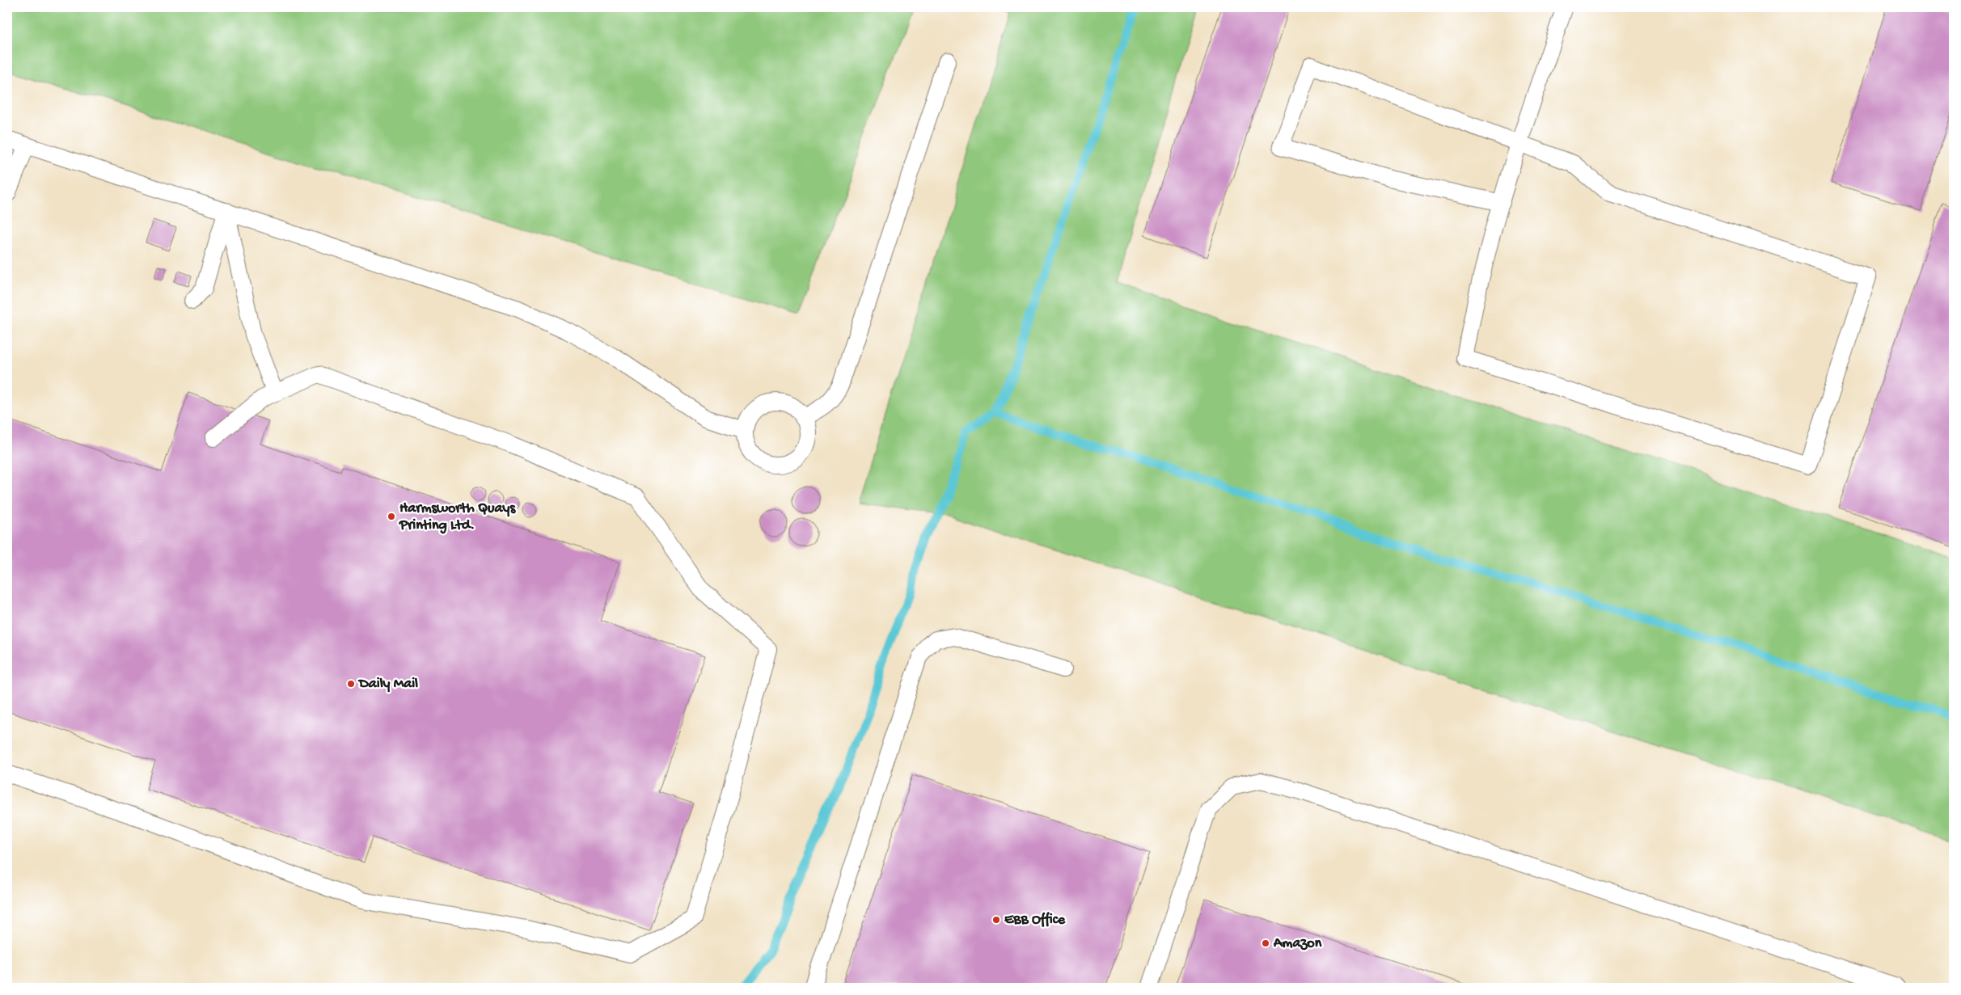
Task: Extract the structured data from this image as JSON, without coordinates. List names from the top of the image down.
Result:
{
  "places": [
    "Harmsworth Quays Printing Ltd.",
    "Daily Mail",
    "EBB Office",
    "Amazon"
  ]
}
